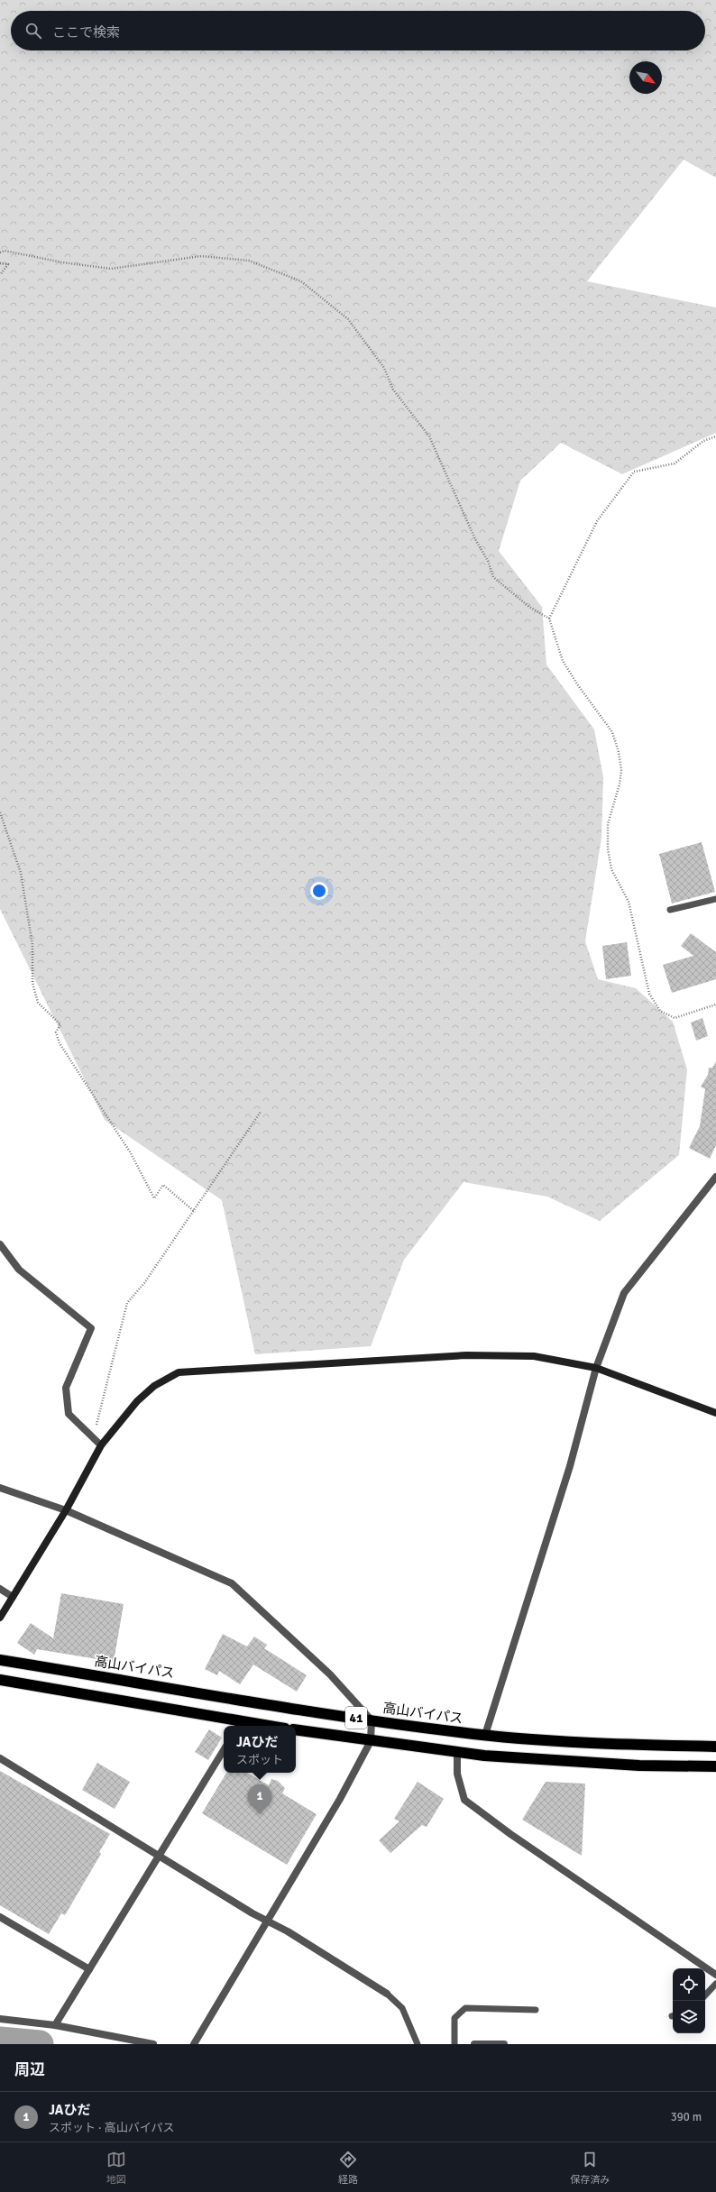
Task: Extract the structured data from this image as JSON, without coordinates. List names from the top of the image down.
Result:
{
  "streets": {
    "highway": ["高山バイパス", "41"]
  },
  "north": "bottom right",
  "page": {
    "search": "ここで検索",
    "popup": ["JAひだ", "スポット"],
    "pins": "1",
    "heading": "周辺",
    "list": [
      {
        "mark": "1",
        "name": "JAひだ",
        "note": "スポット · 高山バイパス",
        "value": "390 m"
      }
    ],
    "nav": ["地図", "経路", "保存済み"]
  }
}
